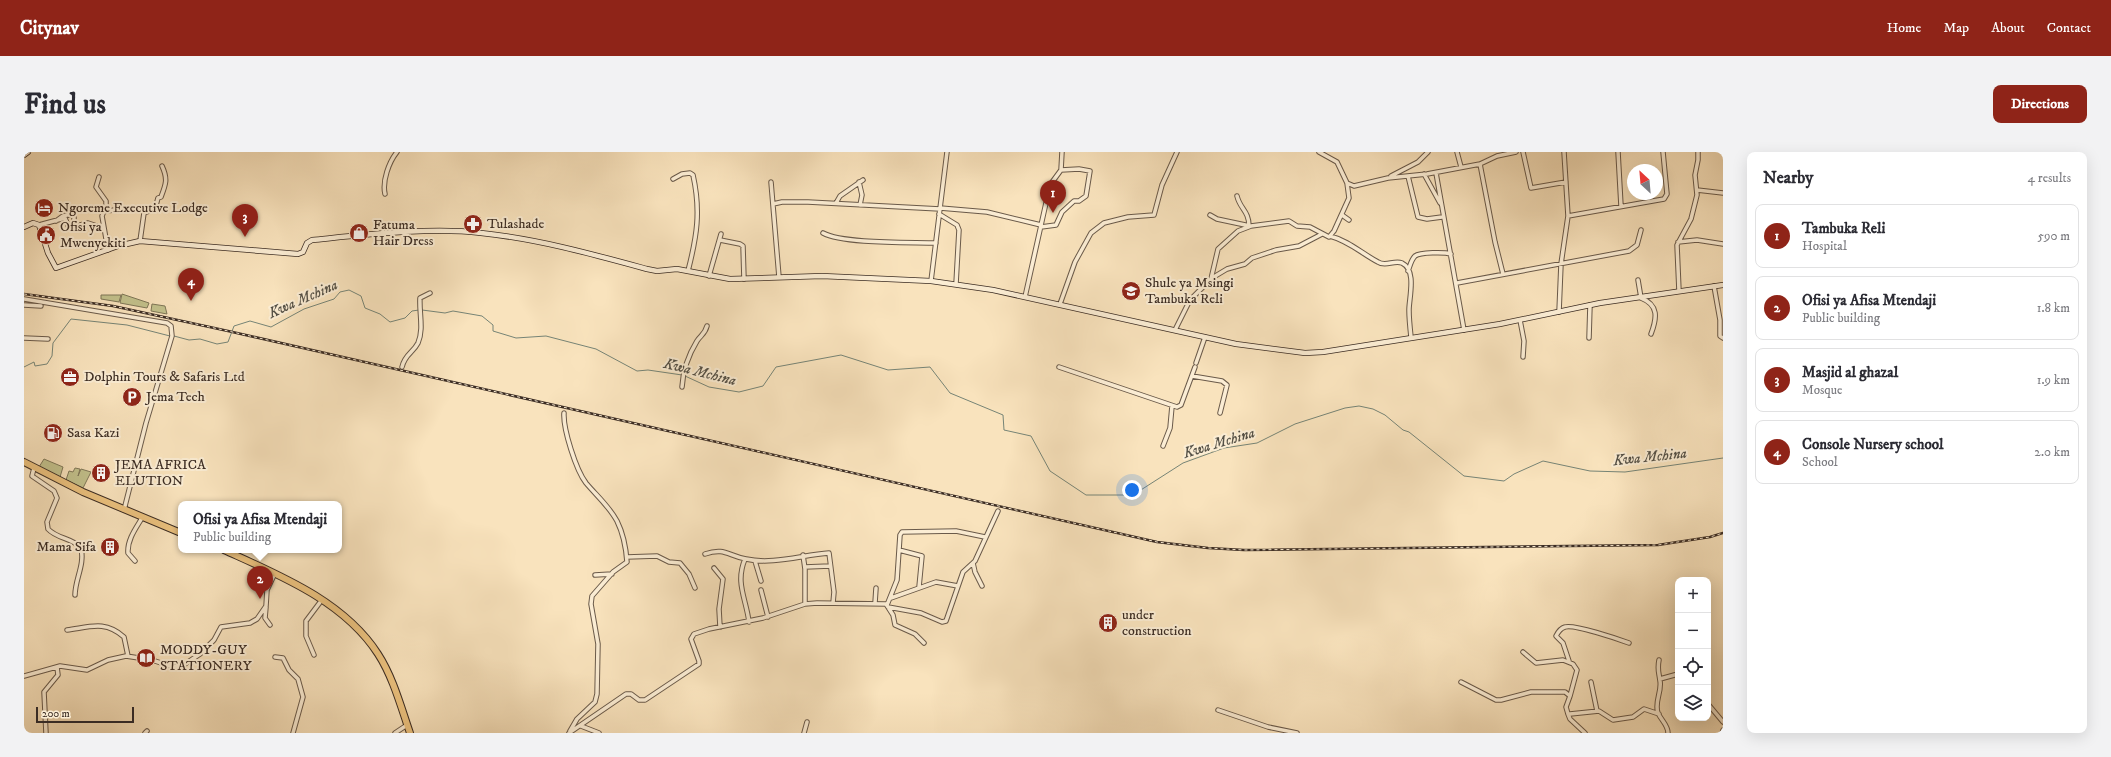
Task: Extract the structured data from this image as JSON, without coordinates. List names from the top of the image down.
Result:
{
  "water": ["Kwa Mchina"],
  "places": {
    "hotel": ["Ngoreme Executive Lodge"],
    "pharmacy": ["Tulashade"],
    "shop": ["Fatuma Hair Dress"],
    "public building": ["Ofisi ya Mwenyekiti"],
    "school or university": ["Shule ya Msingi Tambuka Reli"],
    "office": ["Dolphin Tours & Safaris Ltd"],
    "parking": ["Jema Tech"],
    "fuel station": ["Sasa Kazi"],
    "building": ["JEMA AFRICA ELUTION", "Mama Sifa", "under construction"],
    "library": ["MODDY-GUY STATIONERY"]
  },
  "scale_bar": "200 m",
  "north": "top left",
  "page": {
    "header": "Citynav",
    "nav": [
      "Home",
      "Map",
      "About",
      "Contact"
    ],
    "buttons": "Directions",
    "title": "Find us",
    "heading": ["Nearby", "4 results"],
    "pins": [
      "1",
      "3",
      "4",
      "2"
    ],
    "list": [
      {
        "mark": "1",
        "name": "Tambuka Reli",
        "note": "Hospital",
        "value": "590 m"
      },
      {
        "mark": "2",
        "name": "Ofisi ya Afisa Mtendaji",
        "note": "Public building",
        "value": "1.8 km"
      },
      {
        "mark": "3",
        "name": "Masjid al ghazal",
        "note": "Mosque",
        "value": "1.9 km"
      },
      {
        "mark": "4",
        "name": "Console Nursery school",
        "note": "School",
        "value": "2.0 km"
      }
    ],
    "popup": ["Ofisi ya Afisa Mtendaji", "Public building"],
    "map_buttons": ["+", "−"],
    "scale": "200 m"
  }
}
